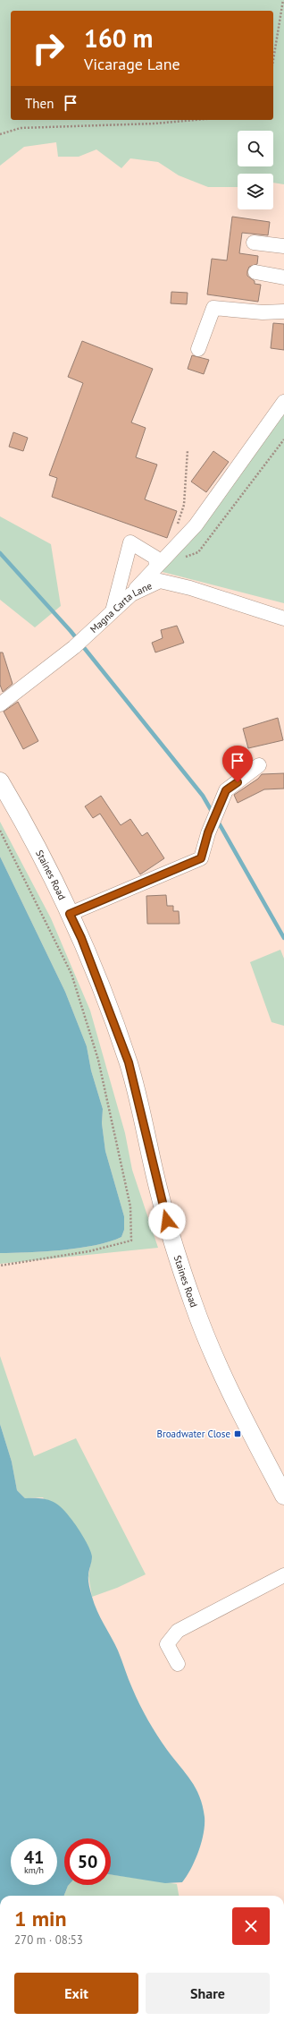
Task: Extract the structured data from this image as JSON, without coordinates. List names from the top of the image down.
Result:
{
  "streets": {
    "main road": ["Staines Road"],
    "street": ["Magna Carta Lane"]
  },
  "places": {
    "transit": ["Broadwater Close"]
  },
  "page": {
    "turn": ["160 m", "Vicarage Lane"],
    "then": "Then",
    "speed": "41 km/h",
    "limit": "50",
    "heading": ["1 min", "270 m · 08:53"],
    "buttons": ["Exit", "Share"]
  }
}
